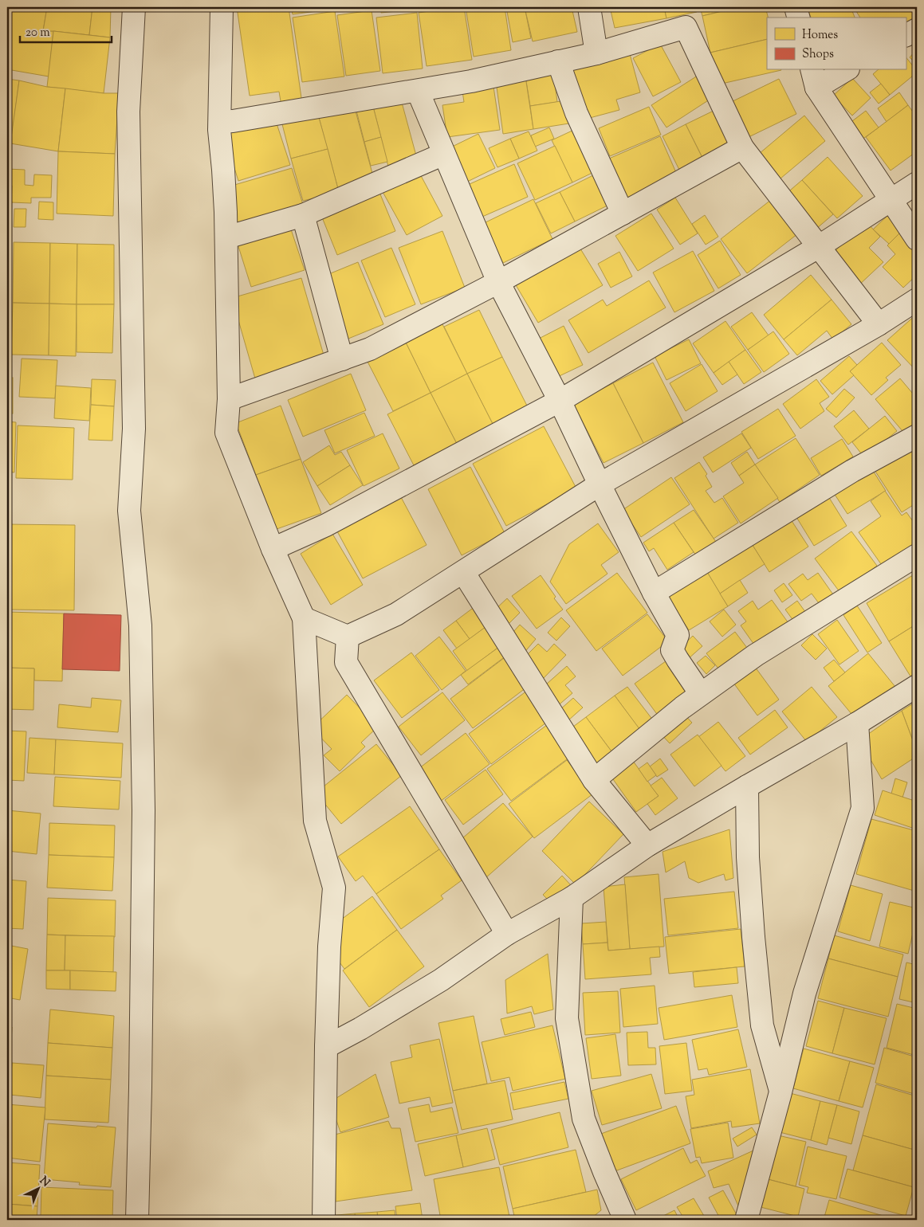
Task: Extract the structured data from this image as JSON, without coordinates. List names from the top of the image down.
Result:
{
  "legend": ["Homes", "Shops"],
  "scale_bar": "20 m",
  "north": "top right"
}
